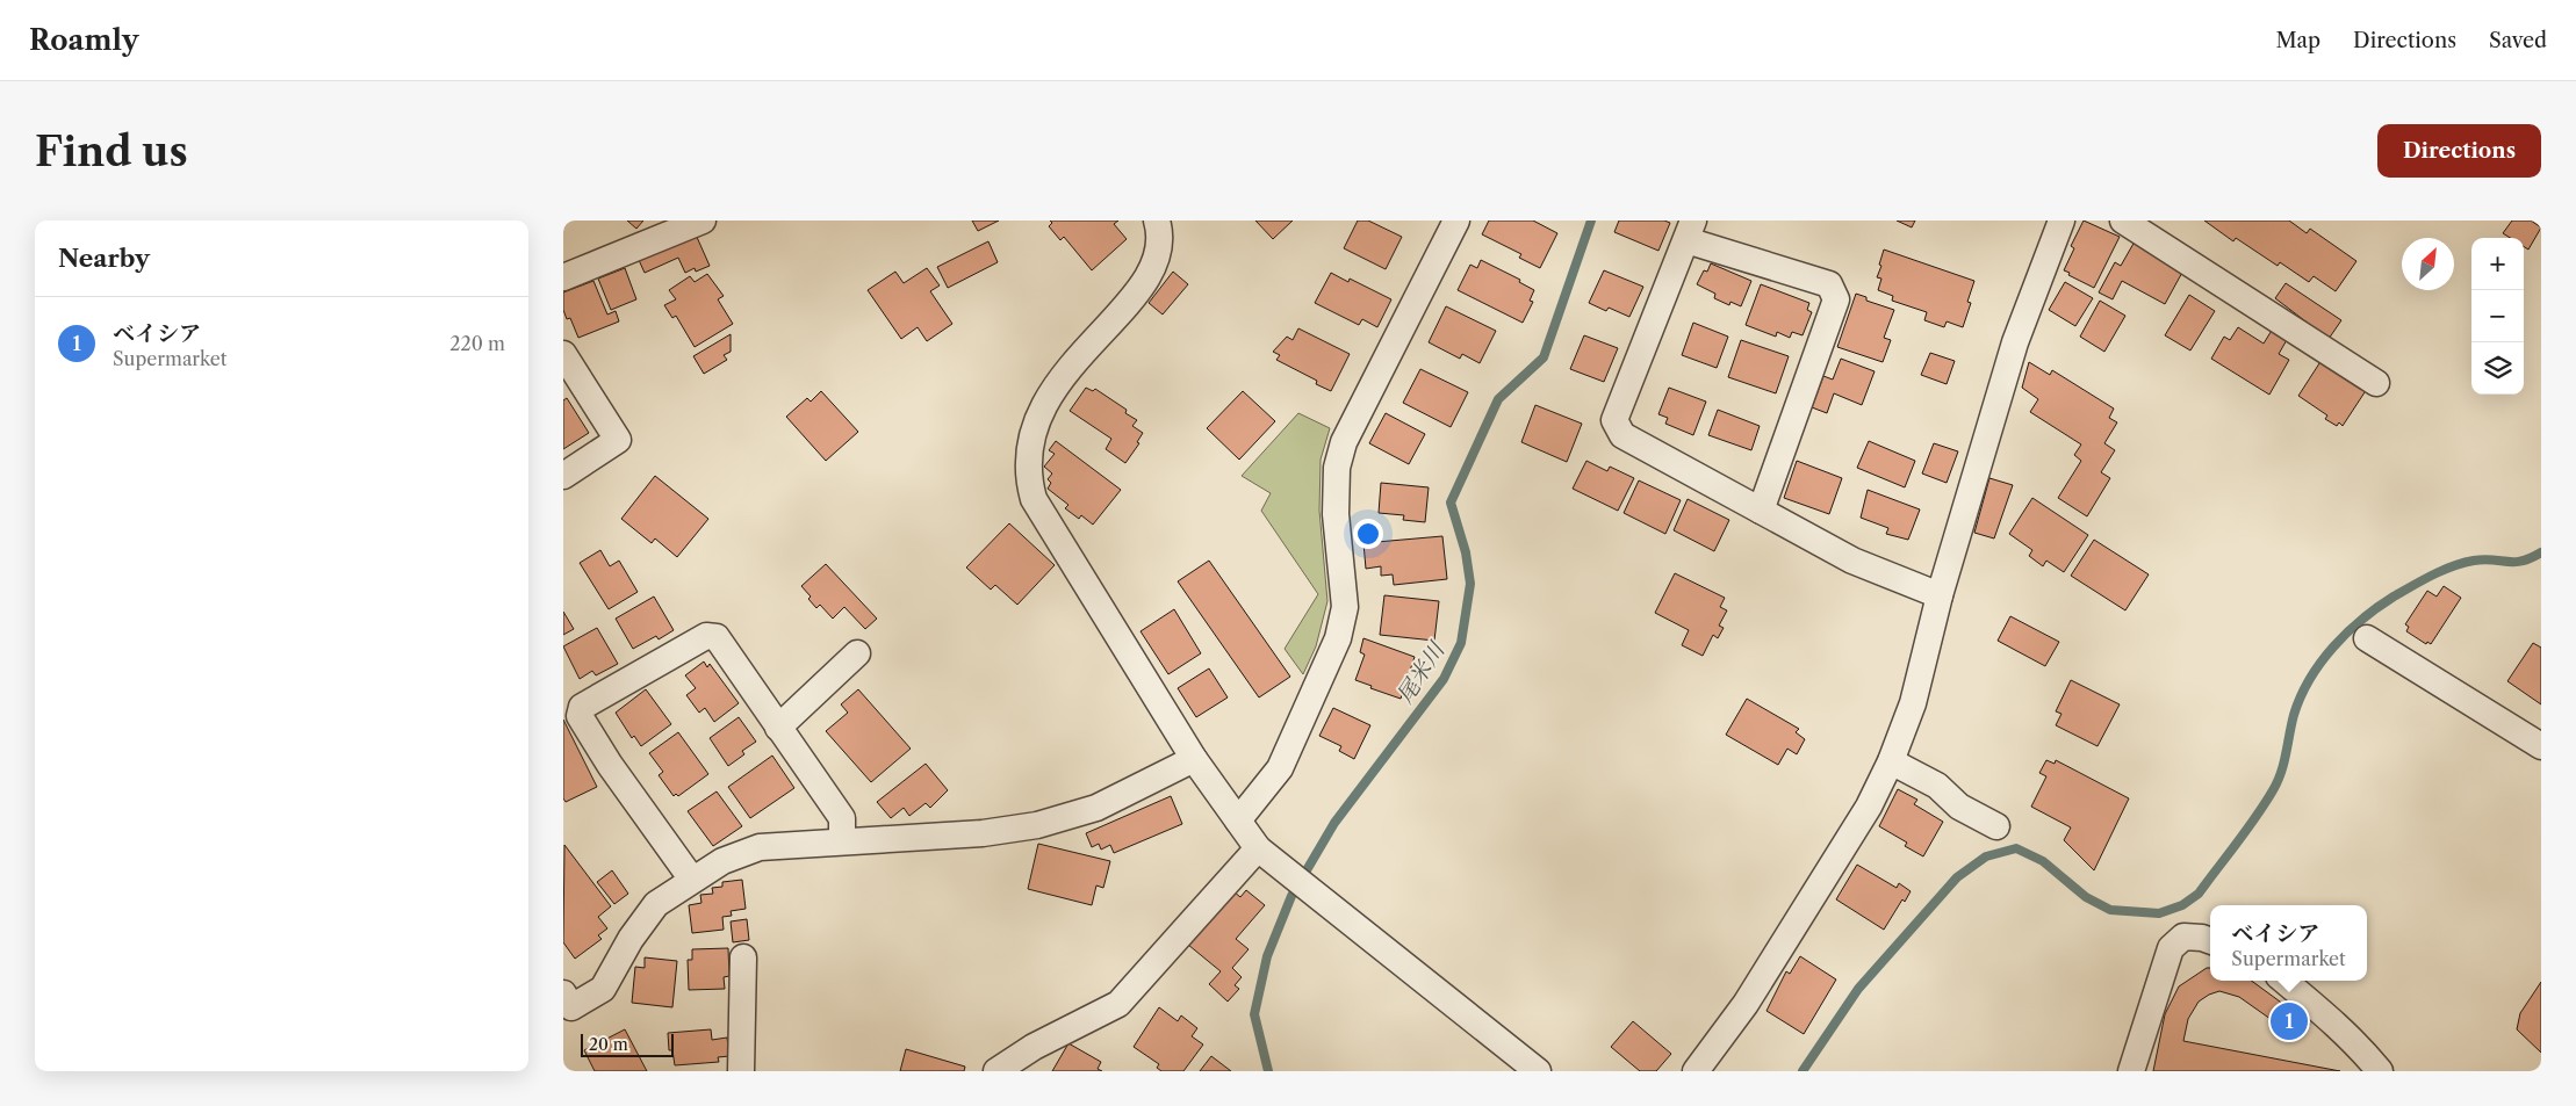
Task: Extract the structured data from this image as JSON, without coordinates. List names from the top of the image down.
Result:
{
  "water": ["尾米川"],
  "scale_bar": "20 m",
  "north": "top right",
  "page": {
    "header": "Roamly",
    "nav": ["Map", "Directions", "Saved"],
    "buttons": "Directions",
    "title": "Find us",
    "heading": "Nearby",
    "map_buttons": ["+", "−"],
    "list": [
      {
        "mark": "1",
        "name": "ベイシア",
        "note": "Supermarket",
        "value": "220 m"
      }
    ],
    "popup": ["ベイシア", "Supermarket"],
    "pins": "1",
    "scale": "20 m"
  }
}
